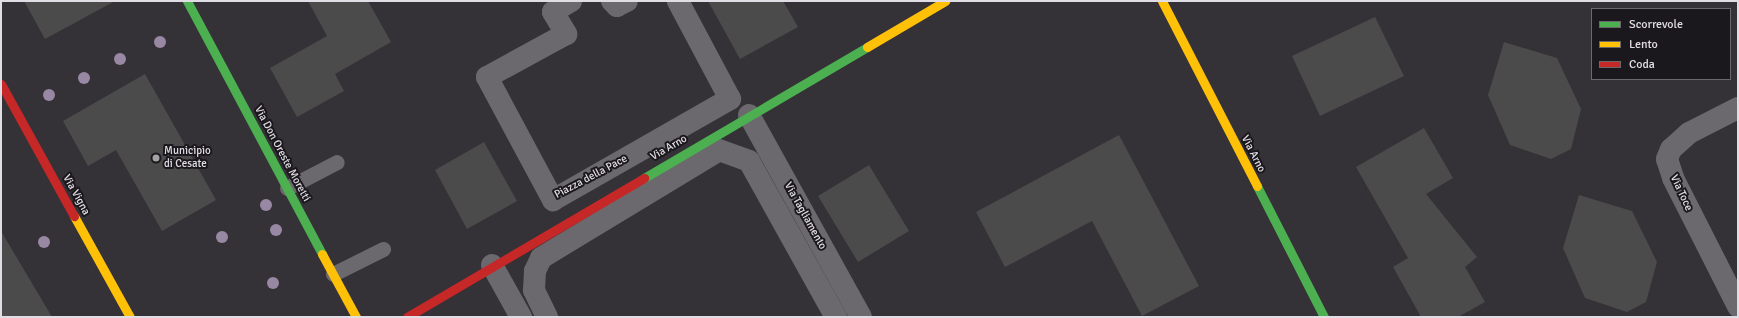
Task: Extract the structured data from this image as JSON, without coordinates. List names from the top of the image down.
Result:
{
  "streets": {
    "street": [
      "Via Arno",
      "Via Don Oreste Moretti",
      "Piazza della Pace",
      "Via Toce",
      "Via Vigna",
      "Via Tagliamento"
    ]
  },
  "crossings": [
    ["Via Arno", "Via Tagliamento"]
  ],
  "places": ["Municipio di Cesate"],
  "legend": ["Scorrevole", "Lento", "Coda"]
}
